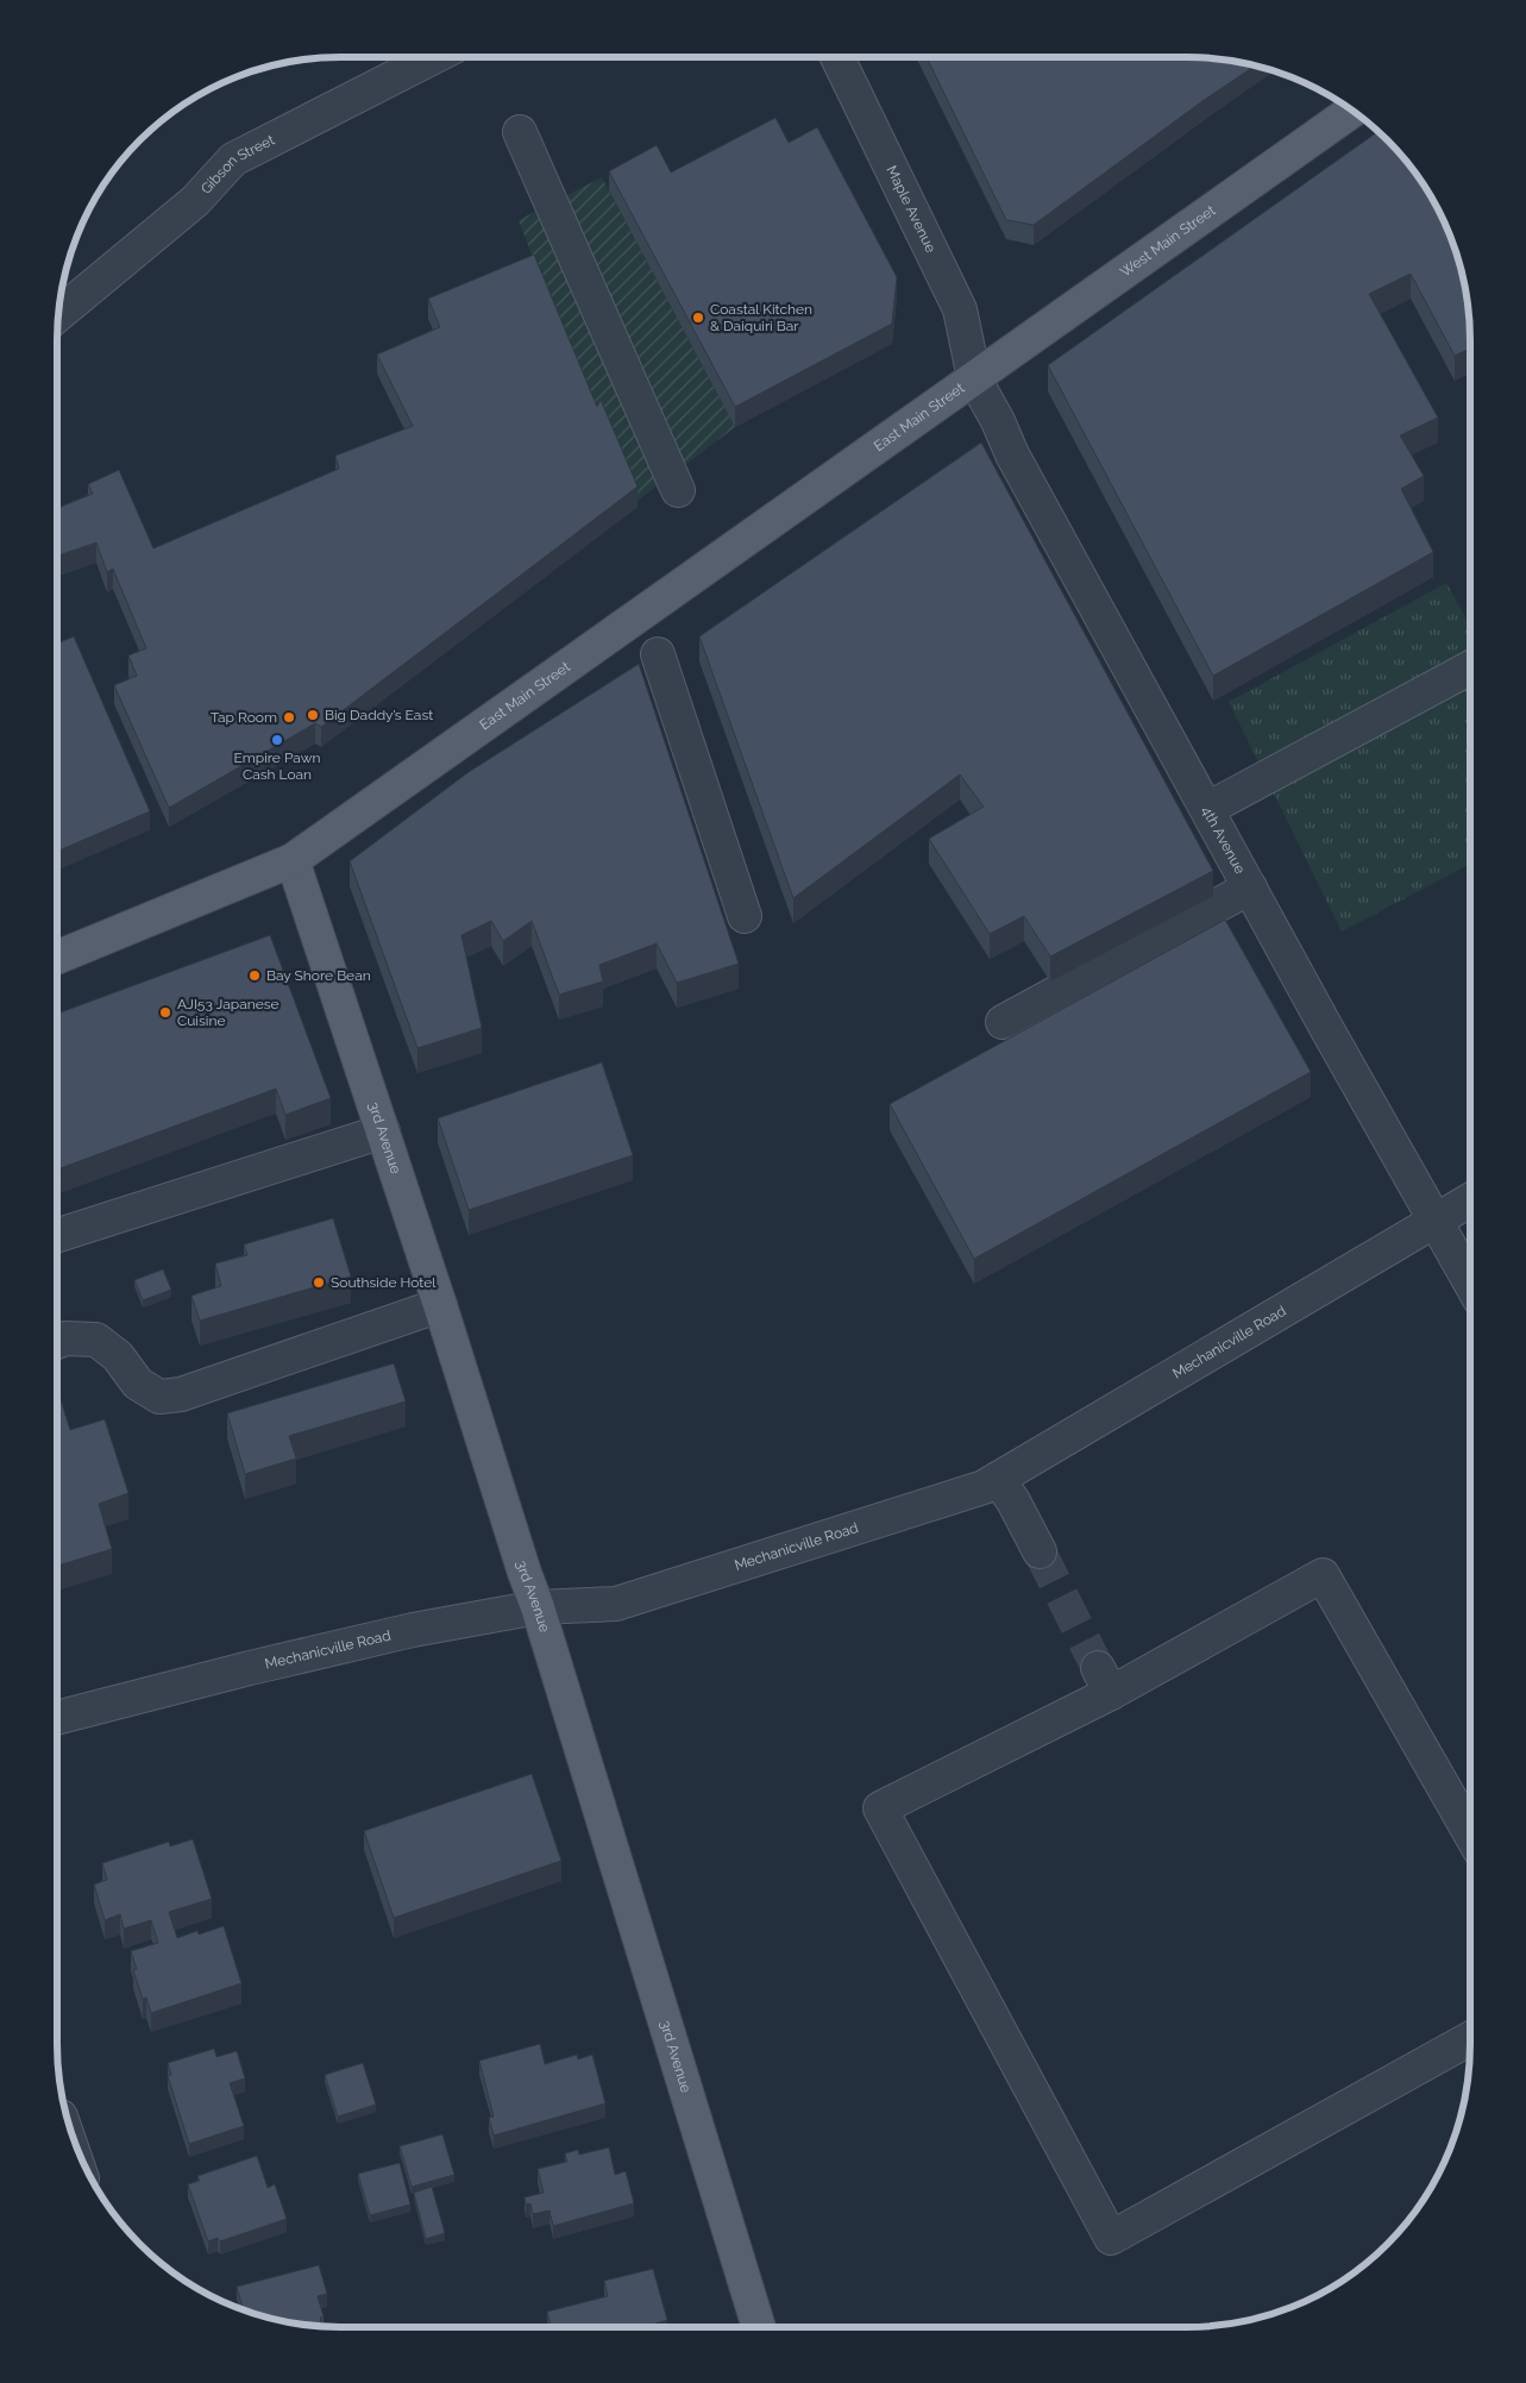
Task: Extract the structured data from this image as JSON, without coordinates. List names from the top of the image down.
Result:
{
  "streets": {
    "main road": ["West Main Street", "East Main Street", "3rd Avenue"],
    "street": [
      "Gibson Street",
      "Maple Avenue",
      "4th Avenue",
      "Mechanicville Road"
    ]
  },
  "crossings": [
    ["Maple Avenue", "West Main Street"],
    ["Maple Avenue", "East Main Street"],
    ["Maple Avenue", "4th Avenue"],
    ["West Main Street", "East Main Street"],
    ["West Main Street", "4th Avenue"],
    ["East Main Street", "4th Avenue"],
    ["East Main Street", "3rd Avenue"],
    ["4th Avenue", "Mechanicville Road"],
    ["3rd Avenue", "Mechanicville Road"]
  ],
  "places": [
    "Coastal Kitchen & Daiquiri Bar",
    "Big Daddy’s East",
    "Tap Room",
    "Empire Pawn Cash Loan",
    "Bay Shore Bean",
    "AJI53 Japanese Cuisine",
    "Southside Hotel"
  ]
}
